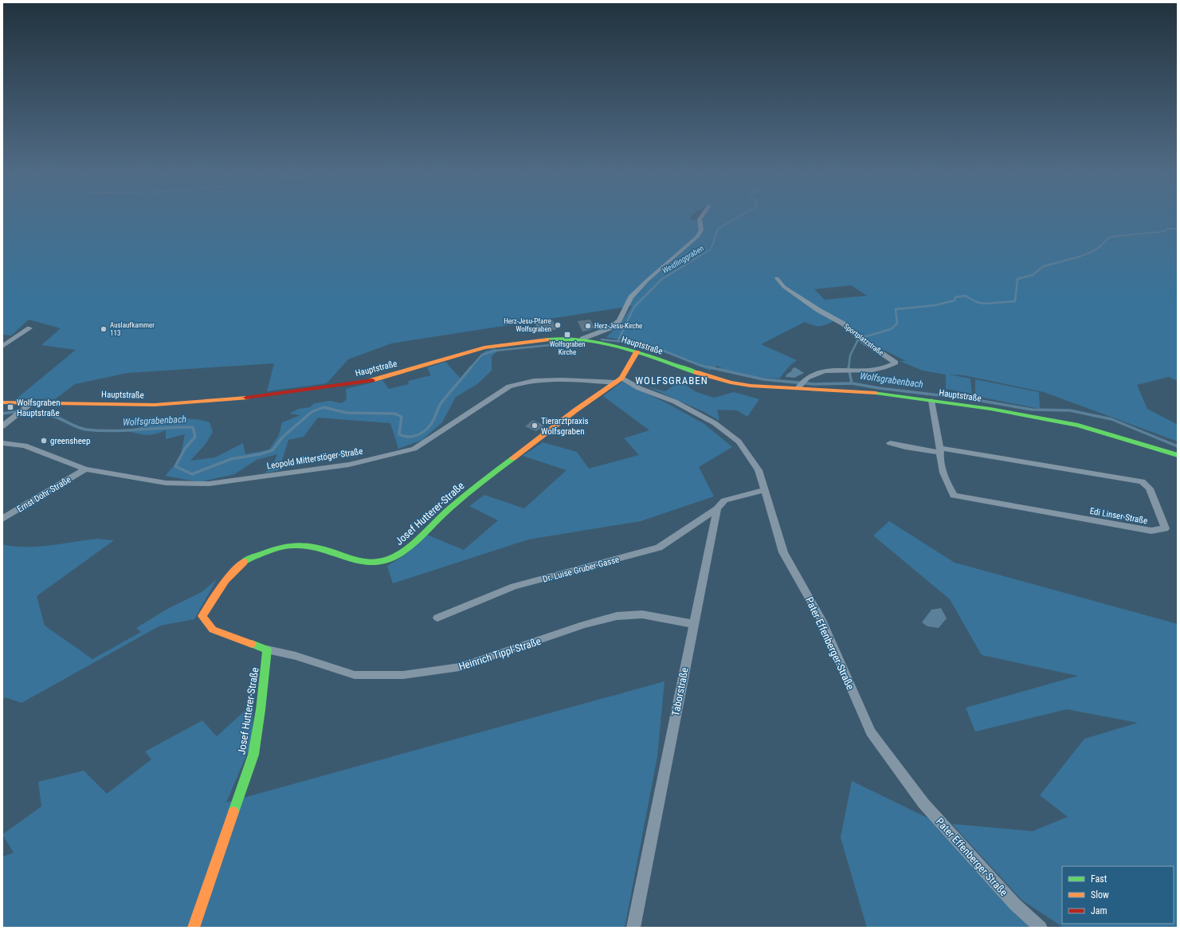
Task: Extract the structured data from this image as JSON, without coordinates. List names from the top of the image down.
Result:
{
  "streets": {
    "main road": ["Hauptstraße", "Josef Hutterer-Straße"],
    "street": [
      "Sportplatzstraße",
      "Leopold Mitterstöger-Straße",
      "Ernst Dohr-Straße",
      "Edi Linser-Straße",
      "Dr. Luise Gruber-Gasse",
      "Pater Effenberger-Straße",
      "Heinrich Tippl-Straße",
      "Taborstraße"
    ]
  },
  "crossings": [
    ["Sportplatzstraße", "Hauptstraße"],
    ["Hauptstraße", "Josef Hutterer-Straße"],
    ["Hauptstraße", "Edi Linser-Straße"],
    ["Leopold Mitterstöger-Straße", "Ernst Dohr-Straße"],
    ["Leopold Mitterstöger-Straße", "Josef Hutterer-Straße"],
    ["Leopold Mitterstöger-Straße", "Pater Effenberger-Straße"],
    ["Josef Hutterer-Straße", "Pater Effenberger-Straße"],
    ["Josef Hutterer-Straße", "Heinrich Tippl-Straße"],
    ["Dr. Luise Gruber-Gasse", "Taborstraße"],
    ["Heinrich Tippl-Straße", "Taborstraße"]
  ],
  "districts": ["WOLFSGRABEN"],
  "water": ["Weidlinggraben", "Wolfsgrabenbach"],
  "places": {
    "other": [
      "Herz-Jesu-Pfarre Wolfsgraben",
      "Herz-Jesu-Kirche",
      "Auslaufkammer 113",
      "Tierarztpraxis Wolfsgraben",
      "greensheep"
    ],
    "transit": ["Wolfsgraben Kirche", "Wolfsgraben Hauptstraße"]
  },
  "legend": ["Fast", "Slow", "Jam"]
}
